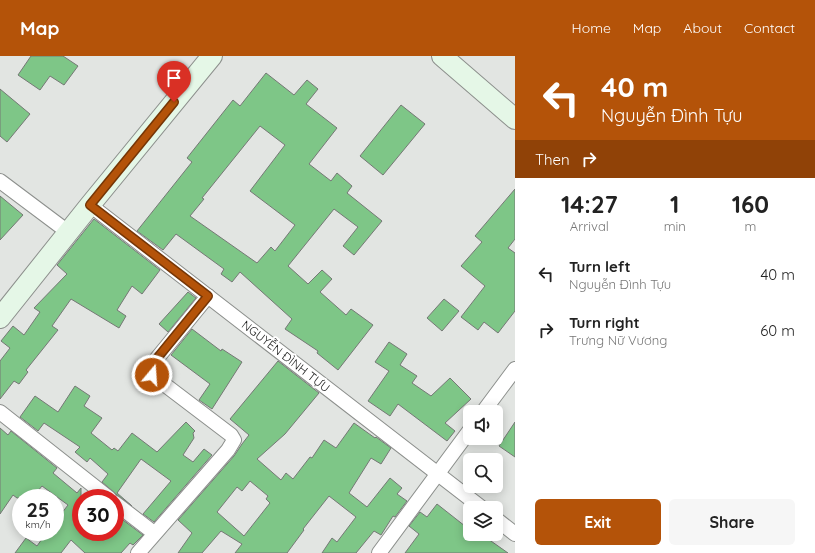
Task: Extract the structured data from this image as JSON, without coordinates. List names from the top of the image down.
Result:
{
  "streets": {
    "street": ["NGUYỄN ĐÌNH TỰU"]
  },
  "page": {
    "header": "Map",
    "nav": [
      "Home",
      "Map",
      "About",
      "Contact"
    ],
    "turn": ["40 m", "Nguyễn Đình Tựu"],
    "then": "Then",
    "eta": [
      "14:27",
      "Arrival",
      "1",
      "min",
      "160",
      "m"
    ],
    "list": [
      {
        "name": "Turn left",
        "note": "Nguyễn Đình Tựu",
        "value": "40 m"
      },
      {
        "name": "Turn right",
        "note": "Trưng Nữ Vương",
        "value": "60 m"
      }
    ],
    "speed": "25 km/h",
    "limit": "30",
    "buttons": ["Exit", "Share"]
  }
}
